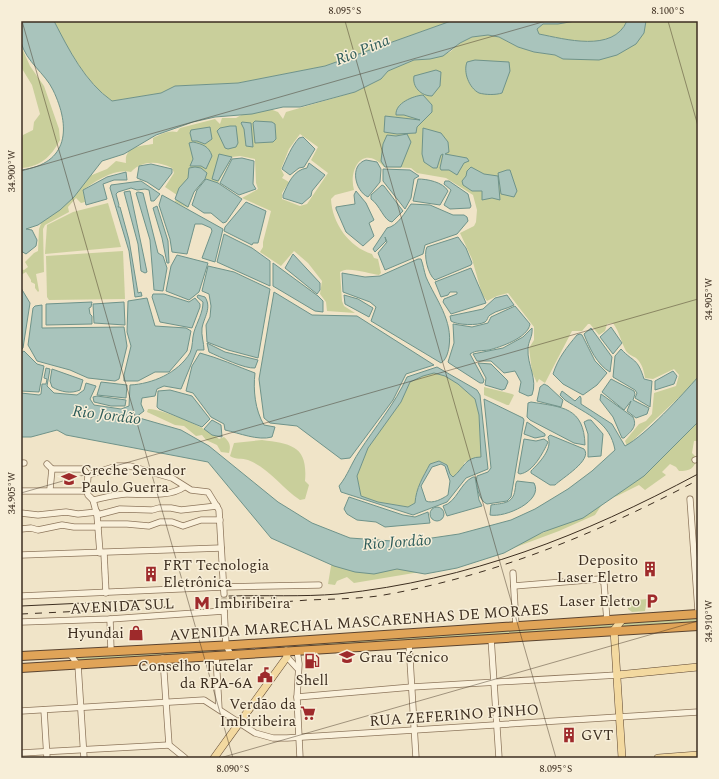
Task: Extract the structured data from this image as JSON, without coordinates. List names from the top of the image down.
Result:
{
  "streets": {
    "highway": ["AVENIDA MARECHAL MASCARENHAS DE MORAES"],
    "street": ["AVENIDA SUL", "RUA ZEFERINO PINHO"]
  },
  "crossings": [
    ["AVENIDA SUL", "AVENIDA MARECHAL MASCARENHAS DE MORAES"]
  ],
  "water": ["Rio Pina", "Rio Jordão"],
  "places": {
    "school or university": ["Creche Senador Paulo Guerra", "Grau Técnico"],
    "building": ["Deposito Laser Eletro", "FRT Tecnologia Eletrônica", "GVT"],
    "parking": ["Laser Eletro"],
    "metro station": ["Imbiribeira"],
    "shop": ["Hyundai"],
    "fuel station": ["Shell"],
    "public building": ["Conselho Tutelar da RPA-6A"],
    "supermarket": ["Verdão da Imbiribeira"]
  },
  "coordinates": [
    "8.095°S",
    "8.100°S",
    "34.900°W",
    "34.905°W",
    "34.910°W",
    "8.090°S"
  ]
}
